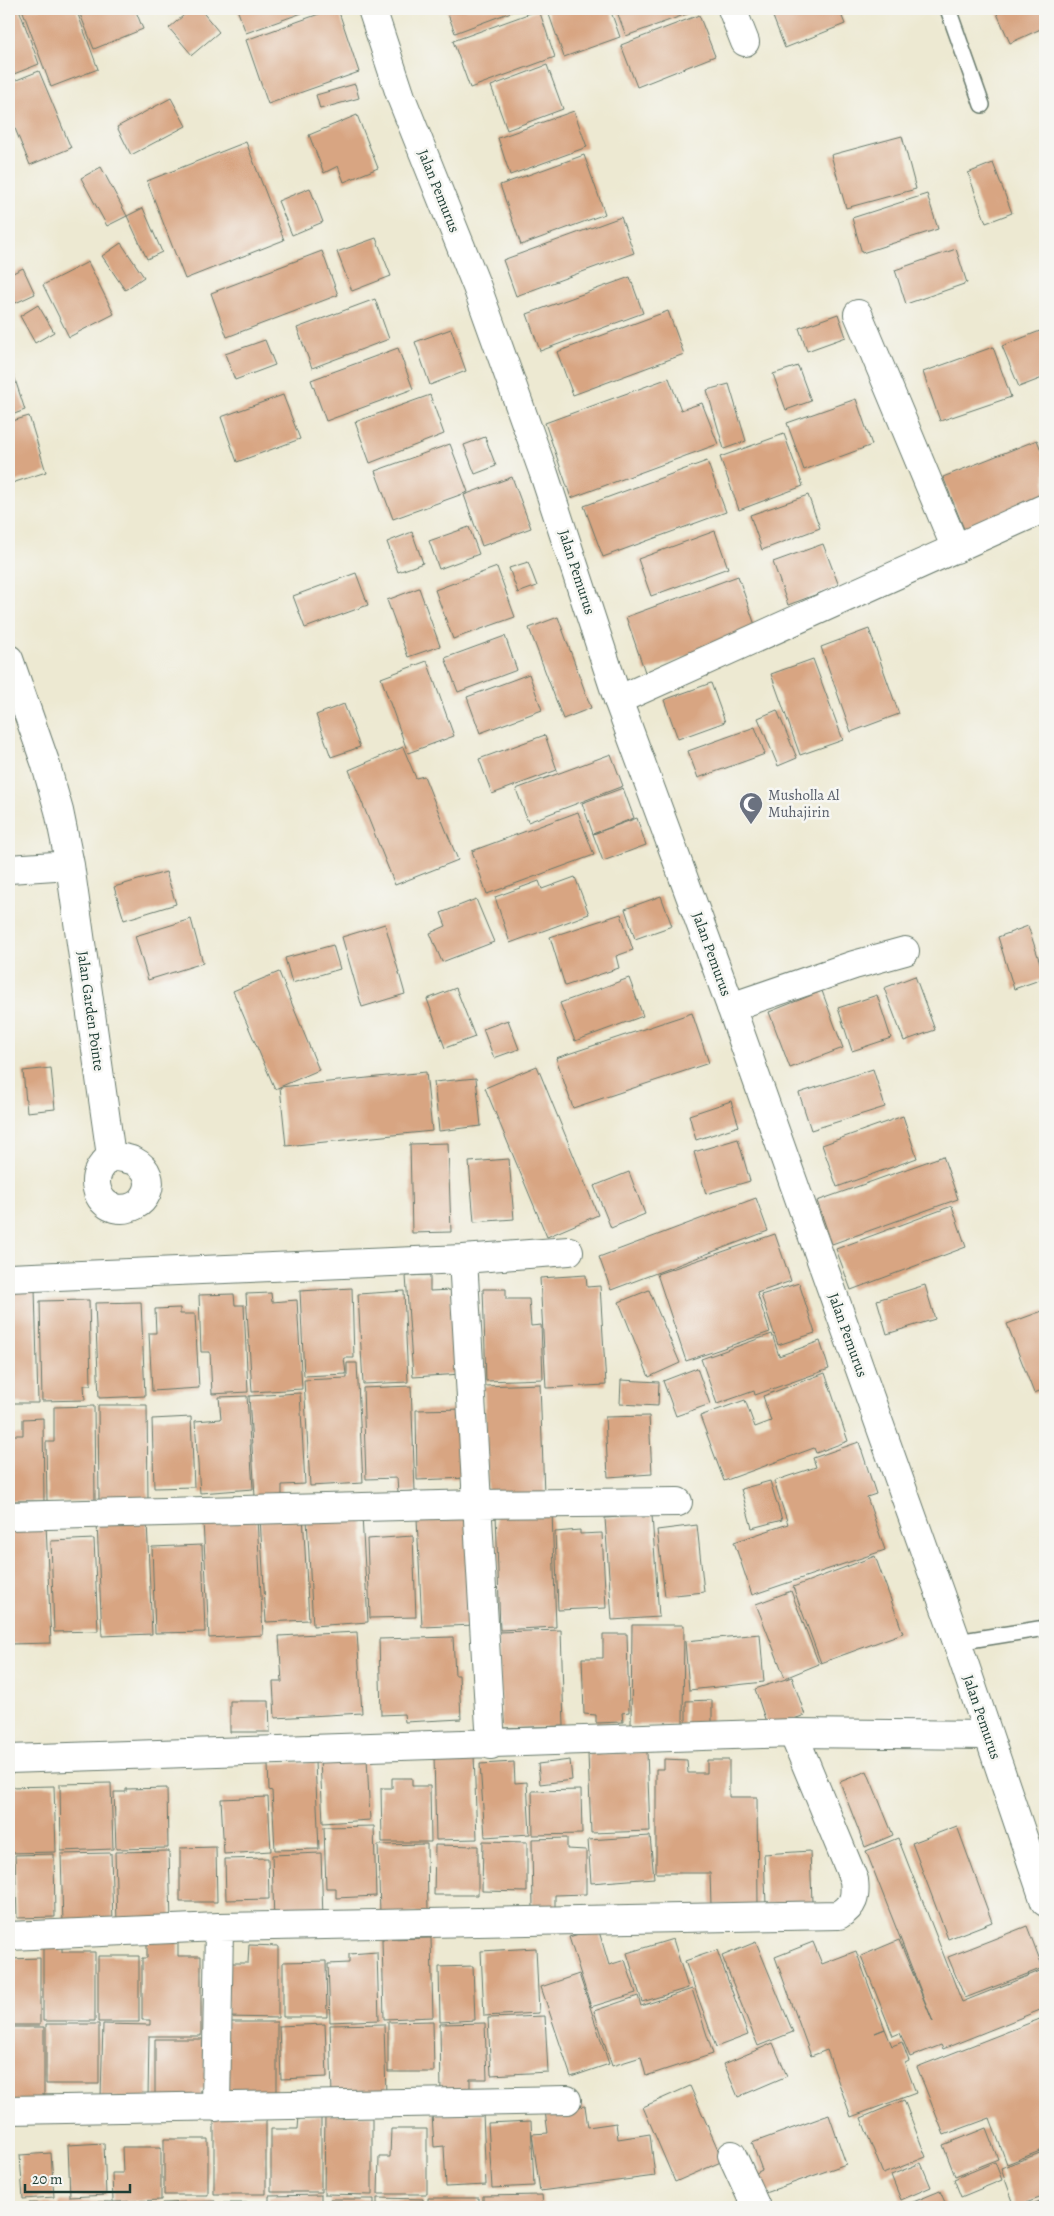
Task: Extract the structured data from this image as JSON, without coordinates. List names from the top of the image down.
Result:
{
  "streets": {
    "street": ["Jalan Pemurus", "Jalan Garden Pointe"]
  },
  "places": {
    "mosque": ["Musholla Al Muhajirin"]
  },
  "scale_bar": "20 m"
}
